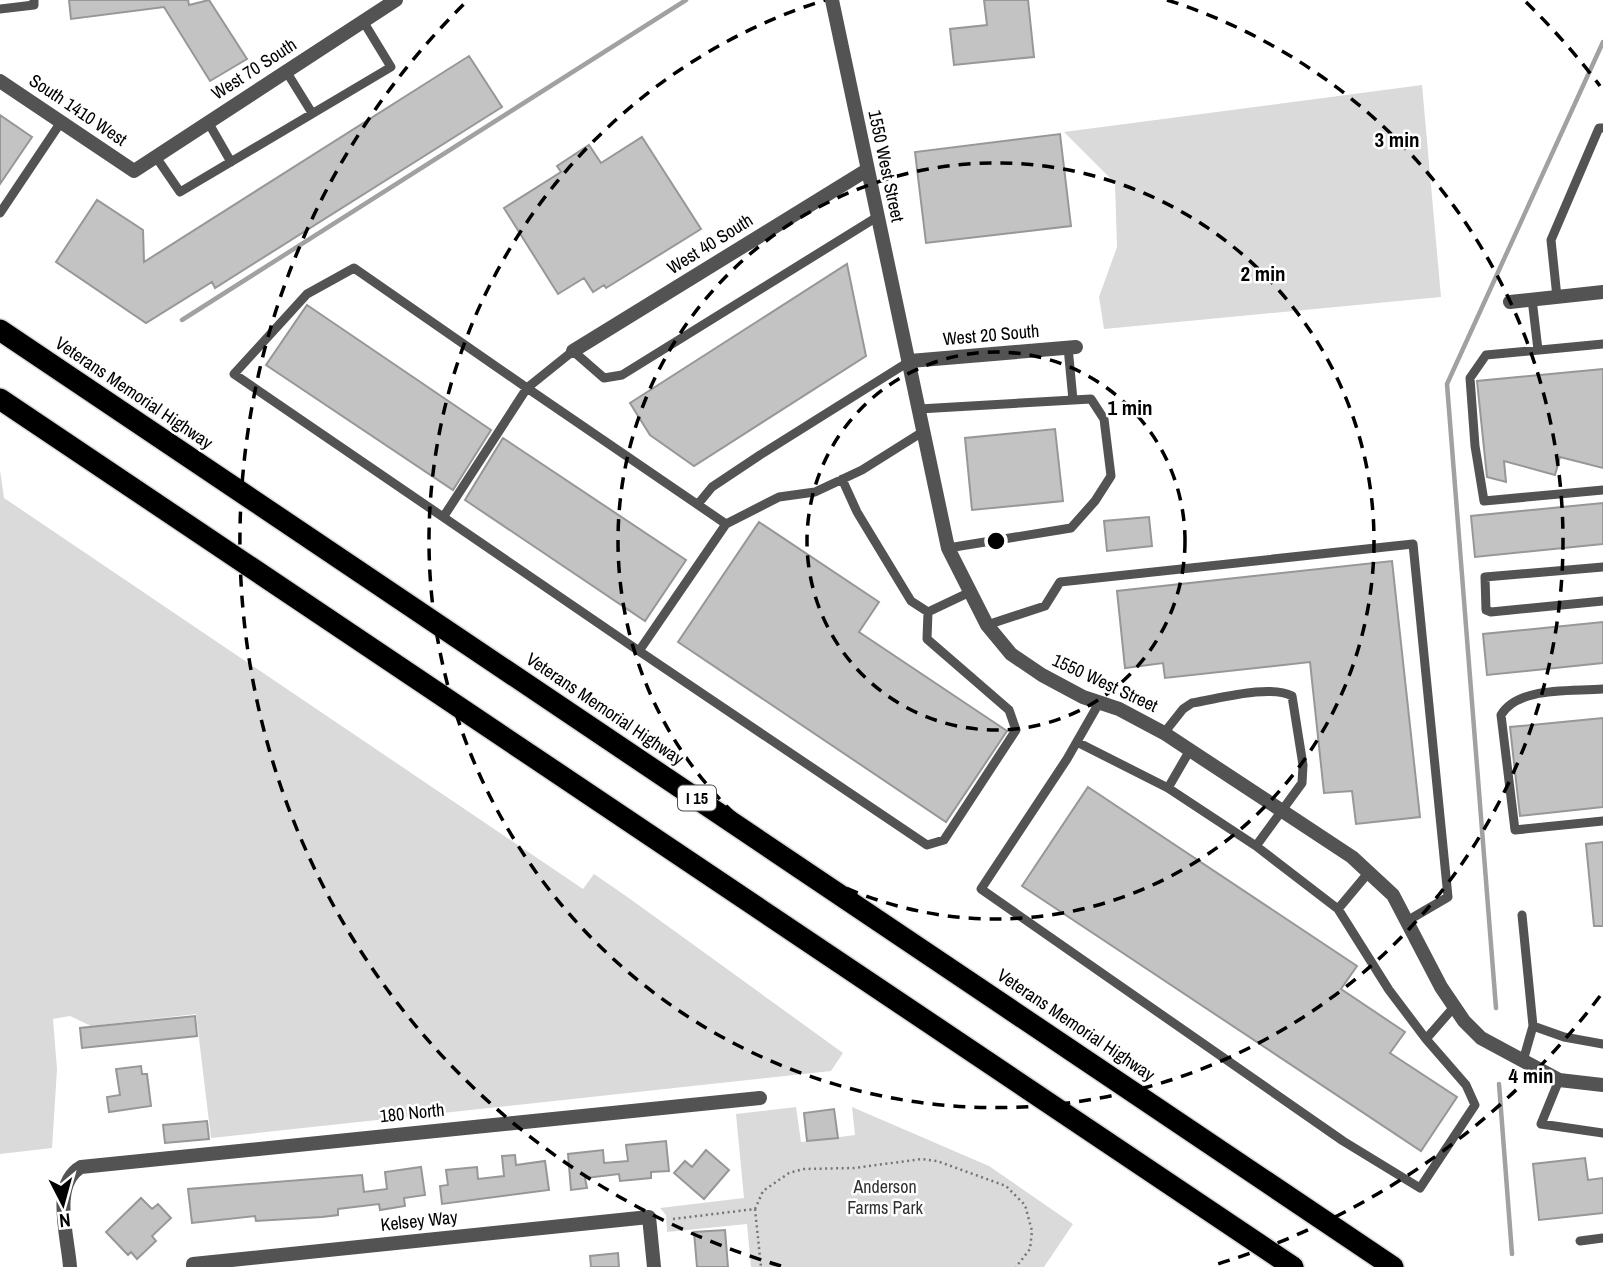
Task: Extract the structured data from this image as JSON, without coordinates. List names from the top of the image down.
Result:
{
  "streets": {
    "highway": ["Veterans Memorial Highway", "I 15"],
    "street": [
      "West 70 South",
      "South 1410 West",
      "1550 West Street",
      "West 40 South",
      "West 20 South",
      "180 North",
      "Kelsey Way"
    ]
  },
  "crossings": [
    ["West 70 South", "South 1410 West"],
    ["1550 West Street", "West 40 South"],
    ["1550 West Street", "West 20 South"]
  ],
  "parks": ["Anderson Farms Park"],
  "north": "bottom",
  "rings": [
    "3 min",
    "2 min",
    "1 min",
    "4 min"
  ]
}
